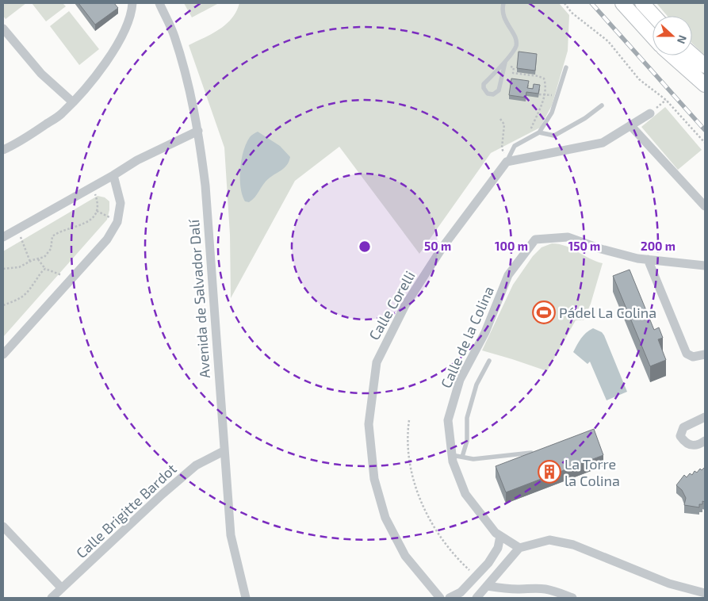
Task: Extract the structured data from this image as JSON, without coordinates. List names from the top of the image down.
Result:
{
  "streets": {
    "street": [
      "Avenida de Salvador Dalí",
      "Calle Corelli",
      "Calle de la Colina",
      "Calle Brigitte Bardot"
    ]
  },
  "crossings": [
    ["Avenida de Salvador Dalí", "Calle Brigitte Bardot"]
  ],
  "places": {
    "sports": ["Pádel La Colina"],
    "building": ["La Torre la Colina"]
  },
  "north": "right",
  "rings": [
    "50 m",
    "100 m",
    "150 m",
    "200 m"
  ]
}
